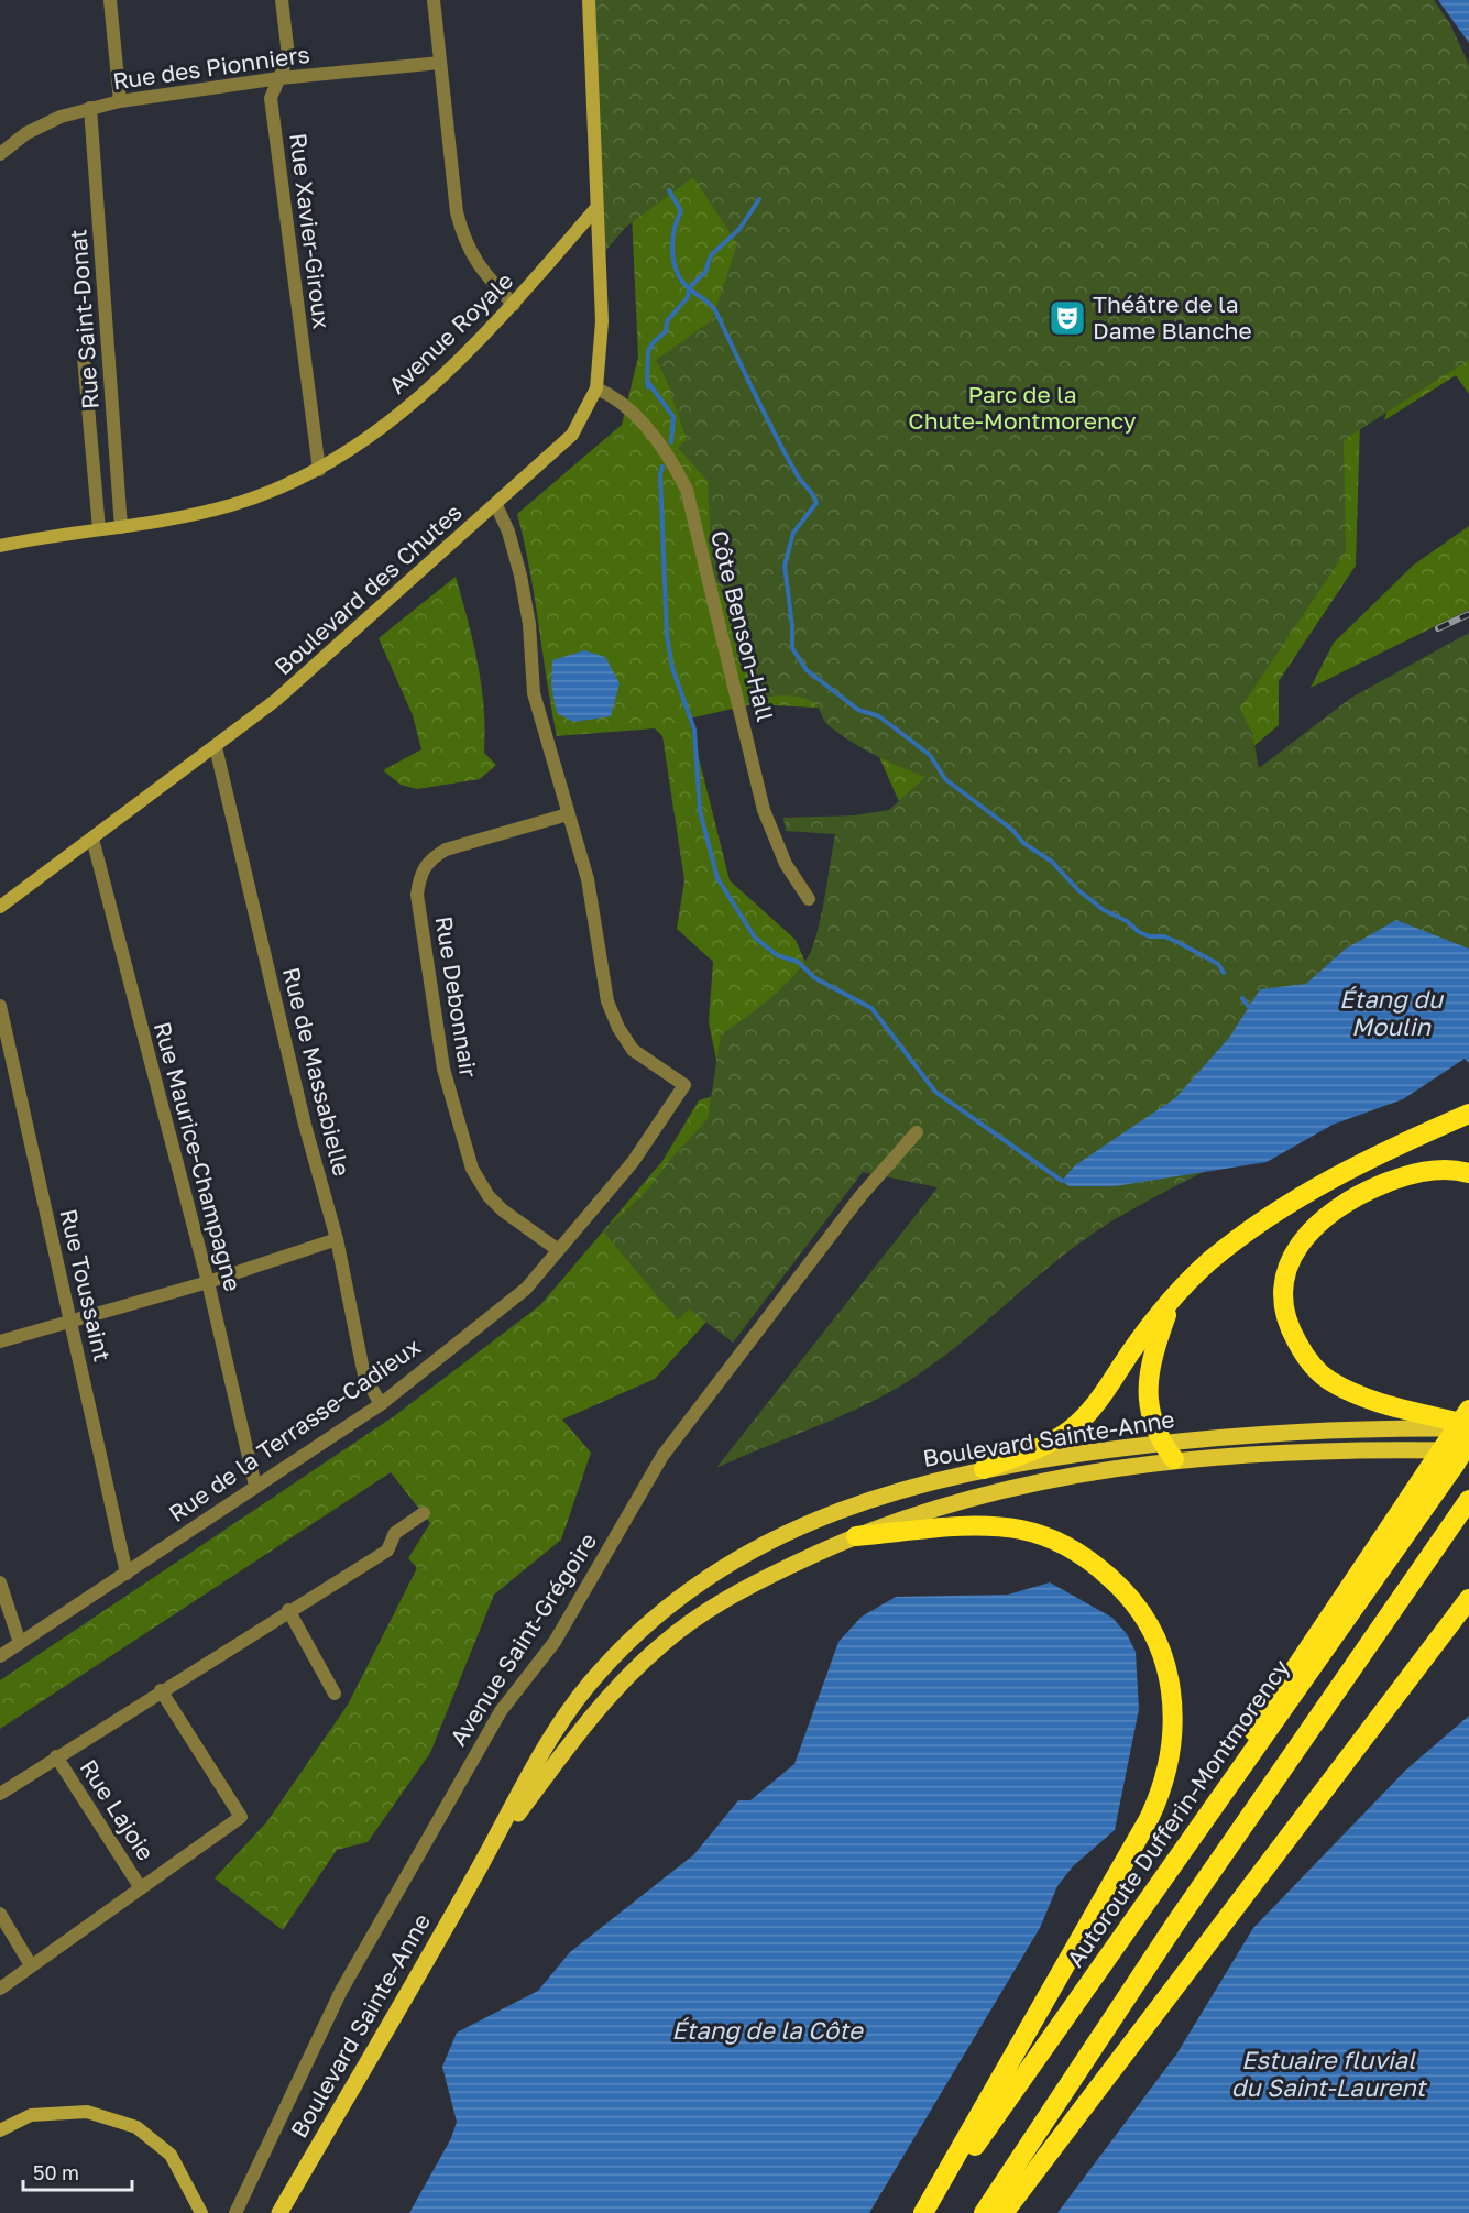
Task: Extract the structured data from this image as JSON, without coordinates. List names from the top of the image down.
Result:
{
  "streets": {
    "highway": ["Autoroute Dufferin-Montmorency"],
    "main road": ["Boulevard Sainte-Anne"],
    "street": [
      "Rue des Pionniers",
      "Rue Xavier-Giroux",
      "Rue Saint-Donat",
      "Avenue Royale",
      "Boulevard des Chutes",
      "Côte Benson-Hall",
      "Rue Debonnair",
      "Rue de Massabielle",
      "Rue Maurice-Champagne",
      "Rue Toussaint",
      "Rue de la Terrasse-Cadieux",
      "Avenue Saint-Grégoire",
      "Rue Lajoie"
    ]
  },
  "crossings": [
    ["Rue des Pionniers", "Rue Xavier-Giroux"],
    ["Rue des Pionniers", "Rue Saint-Donat"],
    ["Rue Xavier-Giroux", "Avenue Royale"],
    ["Rue Saint-Donat", "Avenue Royale"],
    ["Avenue Royale", "Boulevard des Chutes"],
    ["Boulevard des Chutes", "Côte Benson-Hall"],
    ["Boulevard des Chutes", "Rue de Massabielle"],
    ["Boulevard des Chutes", "Rue Maurice-Champagne"],
    ["Rue Debonnair", "Rue de la Terrasse-Cadieux"],
    ["Rue de Massabielle", "Rue de la Terrasse-Cadieux"],
    ["Rue Maurice-Champagne", "Rue de la Terrasse-Cadieux"],
    ["Rue Toussaint", "Rue de la Terrasse-Cadieux"]
  ],
  "water": ["Étang du Moulin", "Étang de la Côte", "Estuaire fluvial du Saint-Laurent"],
  "parks": ["Parc de la Chute-Montmorency"],
  "places": {
    "theatre": ["Théâtre de la Dame Blanche"]
  },
  "scale_bar": "50 m"
}
